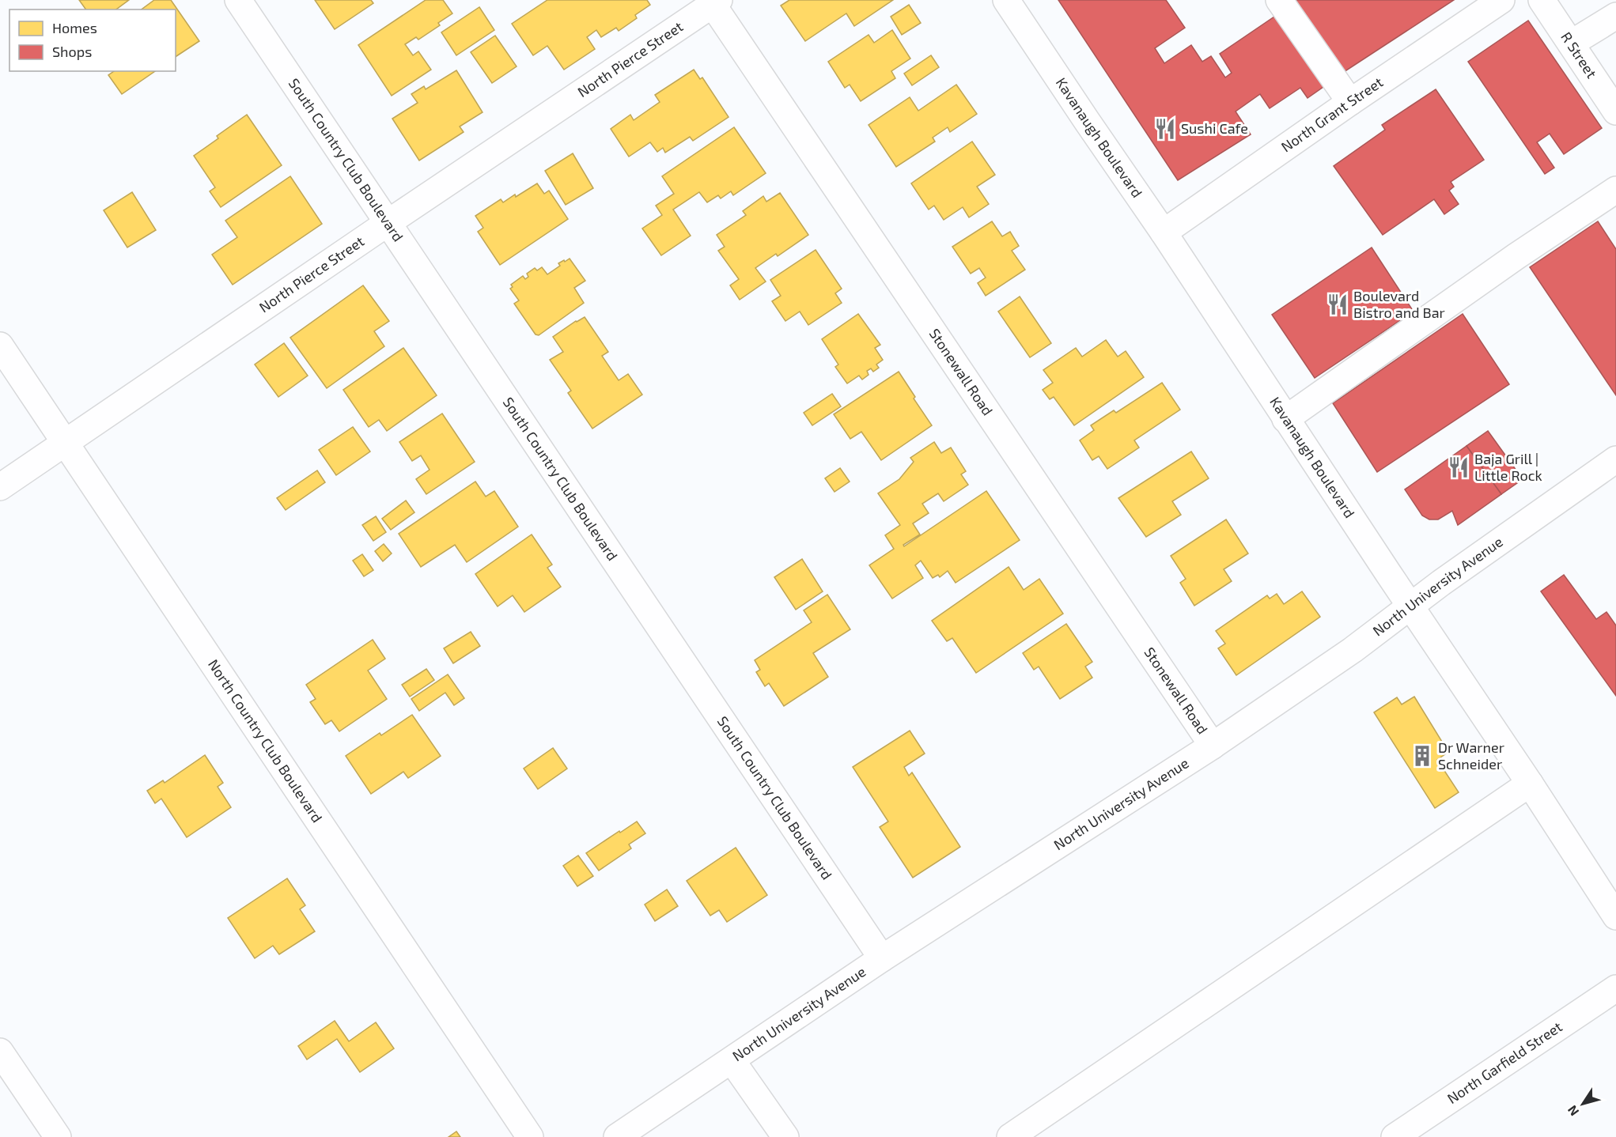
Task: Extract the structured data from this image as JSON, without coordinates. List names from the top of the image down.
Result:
{
  "streets": {
    "street": [
      "R Street",
      "North Pierce Street",
      "North Grant Street",
      "Kavanaugh Boulevard",
      "South Country Club Boulevard",
      "Stonewall Road",
      "North University Avenue",
      "North Country Club Boulevard",
      "North Garfield Street"
    ]
  },
  "crossings": [
    ["North Pierce Street", "South Country Club Boulevard"],
    ["North Pierce Street", "Stonewall Road"],
    ["North Pierce Street", "North Country Club Boulevard"],
    ["North Grant Street", "Kavanaugh Boulevard"],
    ["Kavanaugh Boulevard", "North University Avenue"],
    ["South Country Club Boulevard", "North University Avenue"],
    ["Stonewall Road", "North University Avenue"]
  ],
  "places": {
    "restaurant": ["Sushi Cafe", "Boulevard Bistro and Bar", "Baja Grill | Little Rock"],
    "building": ["Dr Warner Schneider"]
  },
  "legend": ["Homes", "Shops"],
  "north": "bottom left"
}
